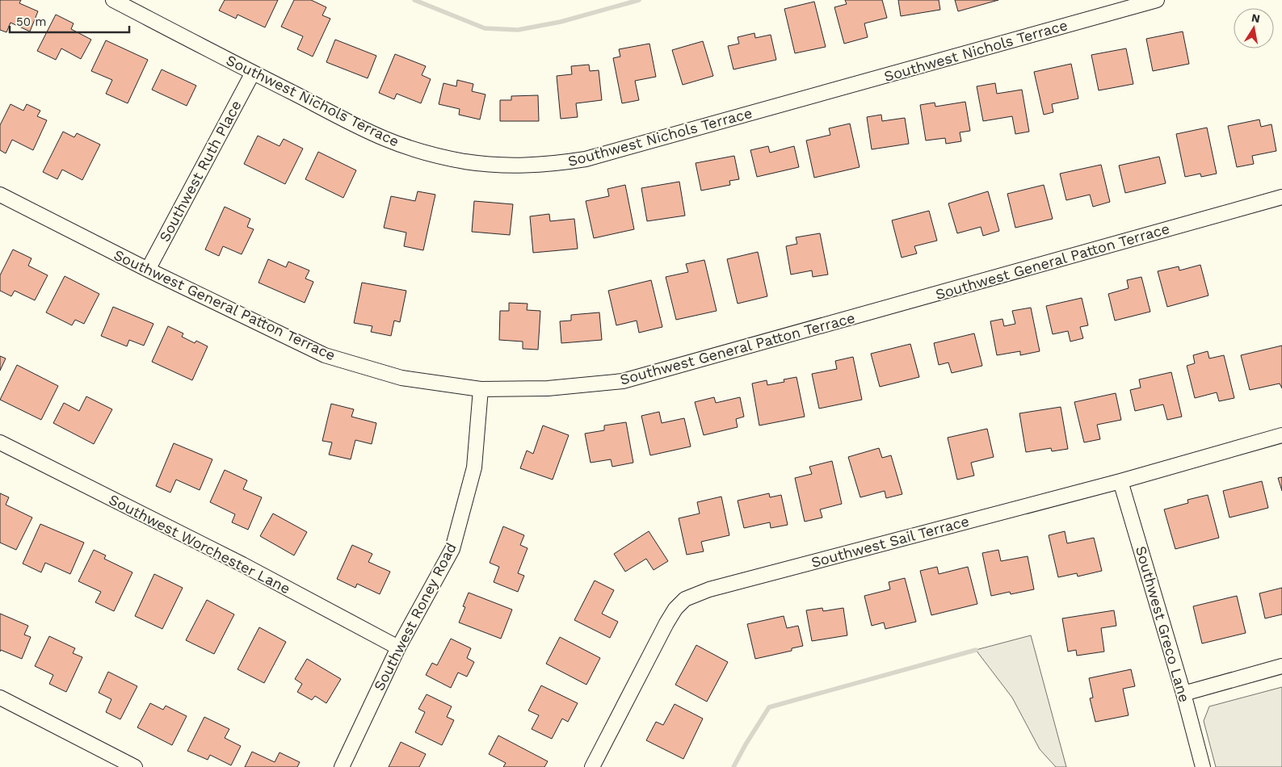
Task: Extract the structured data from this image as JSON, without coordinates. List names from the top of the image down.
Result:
{
  "streets": {
    "street": [
      "Southwest Nichols Terrace",
      "Southwest Ruth Place",
      "Southwest General Patton Terrace",
      "Southwest Sail Terrace",
      "Southwest Worchester Lane",
      "Southwest Roney Road",
      "Southwest Greco Lane"
    ]
  },
  "crossings": [
    ["Southwest Nichols Terrace", "Southwest Ruth Place"],
    ["Southwest Ruth Place", "Southwest General Patton Terrace"],
    ["Southwest General Patton Terrace", "Southwest Roney Road"],
    ["Southwest Sail Terrace", "Southwest Greco Lane"],
    ["Southwest Worchester Lane", "Southwest Roney Road"]
  ],
  "scale_bar": "50 m",
  "north": "top"
}
